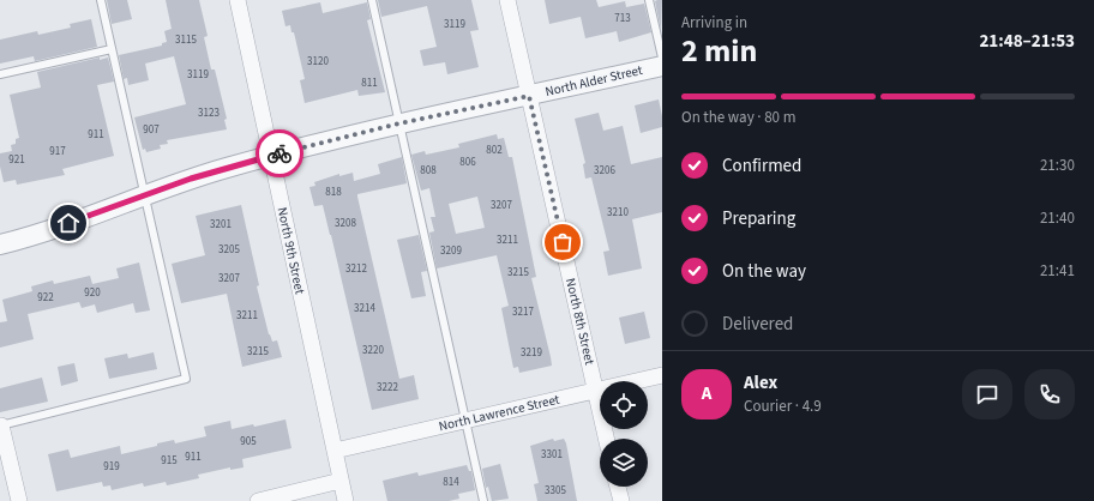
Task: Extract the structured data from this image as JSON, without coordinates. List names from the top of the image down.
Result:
{
  "streets": {
    "street": [
      "North Alder Street",
      "North 9th Street",
      "North 8th Street",
      "North Lawrence Street"
    ]
  },
  "crossings": [
    ["North Alder Street", "North 9th Street"],
    ["North Alder Street", "North 8th Street"],
    ["North 9th Street", "North Lawrence Street"],
    ["North 8th Street", "North Lawrence Street"]
  ],
  "house_numbers": [
    "713",
    "3119",
    "3115",
    "3120",
    "3119",
    "811",
    "3123",
    "907",
    "911",
    "802",
    "917",
    "921",
    "806",
    "808",
    "3206",
    "818",
    "3207",
    "3210",
    "3208",
    "3201",
    "3211",
    "3205",
    "3209",
    "3212",
    "3215",
    "3207",
    "920",
    "922",
    "3214",
    "3217",
    "3211",
    "3220",
    "3215",
    "3219",
    "3222",
    "905",
    "3301",
    "911",
    "915",
    "919",
    "814",
    "3305"
  ],
  "page": {
    "heading": ["2 min", "Arriving in", "21:48–21:53"],
    "panel": ["Alex", "Courier · 4.9"],
    "bar": "On the way · 80 m",
    "list": [
      ["Confirmed", "21:30"],
      ["Preparing", "21:40"],
      ["On the way", "21:41"],
      "Delivered"
    ],
    "round": "A"
  }
}
